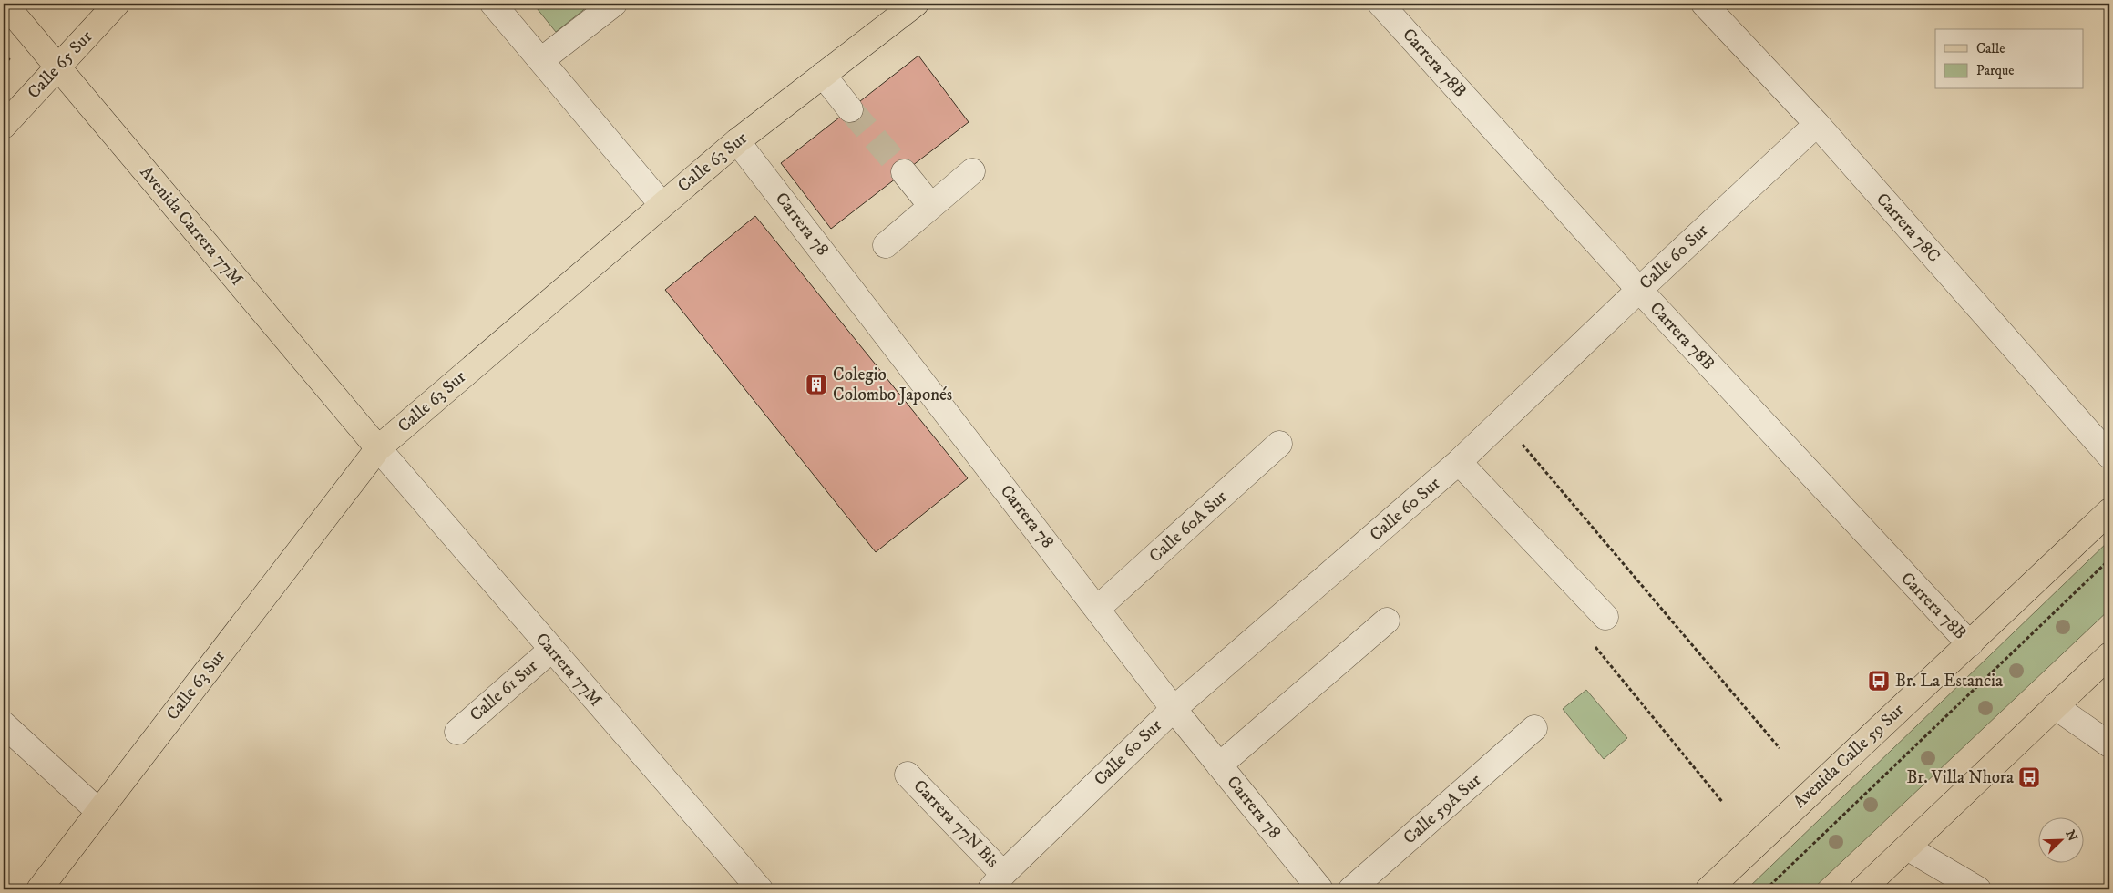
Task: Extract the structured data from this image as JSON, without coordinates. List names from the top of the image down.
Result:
{
  "streets": {
    "main road": [
      "Calle 65 Sur",
      "Calle 63 Sur",
      "Avenida Carrera 77M",
      "Avenida Calle 59 Sur"
    ],
    "street": [
      "Carrera 78B",
      "Carrera 78",
      "Carrera 78C",
      "Calle 60 Sur",
      "Calle 60A Sur",
      "Carrera 77M",
      "Calle 61 Sur",
      "Calle 59A Sur",
      "Carrera 77N Bis"
    ]
  },
  "crossings": [
    ["Carrera 78B", "Calle 60 Sur"],
    ["Carrera 78B", "Avenida Calle 59 Sur"],
    ["Calle 65 Sur", "Avenida Carrera 77M"],
    ["Calle 63 Sur", "Carrera 78"],
    ["Calle 63 Sur", "Avenida Carrera 77M"],
    ["Calle 63 Sur", "Carrera 77M"],
    ["Carrera 78", "Calle 60 Sur"],
    ["Carrera 78", "Calle 60A Sur"],
    ["Avenida Carrera 77M", "Carrera 77M"],
    ["Carrera 78C", "Calle 60 Sur"],
    ["Calle 60 Sur", "Carrera 77N Bis"],
    ["Carrera 77M", "Calle 61 Sur"]
  ],
  "places": {
    "building": ["Colegio Colombo Japonés"],
    "bus stop": ["Br. La Estancia", "Br. Villa Nhora"]
  },
  "legend": ["Calle", "Parque"],
  "north": "top right"
}
